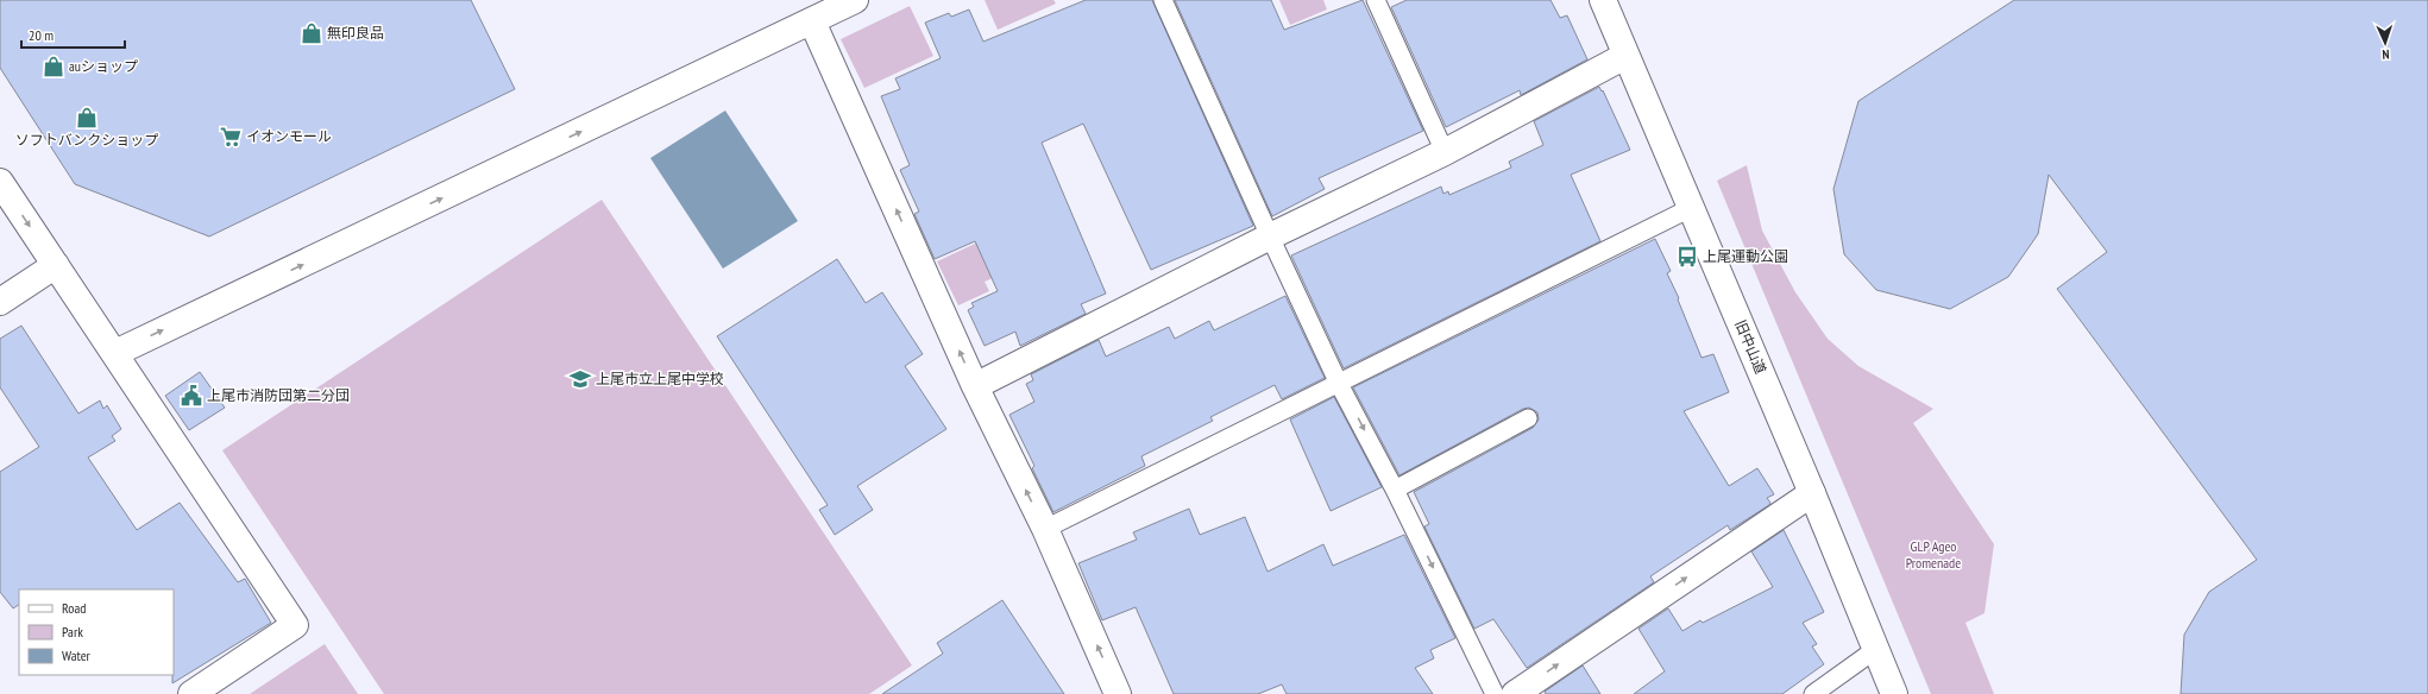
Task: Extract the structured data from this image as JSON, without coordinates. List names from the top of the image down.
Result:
{
  "streets": {
    "street": ["旧中山道"]
  },
  "parks": ["GLP Ageo Promenade"],
  "places": {
    "shop": ["無印良品", "auショップ", "ソフトバンクショップ"],
    "supermarket": ["イオンモール"],
    "bus stop": ["上尾運動公園"],
    "school or university": ["上尾市立上尾中学校"],
    "public building": ["上尾市消防団第二分団"]
  },
  "legend": ["Road", "Park", "Water"],
  "scale_bar": "20 m",
  "north": "bottom"
}
